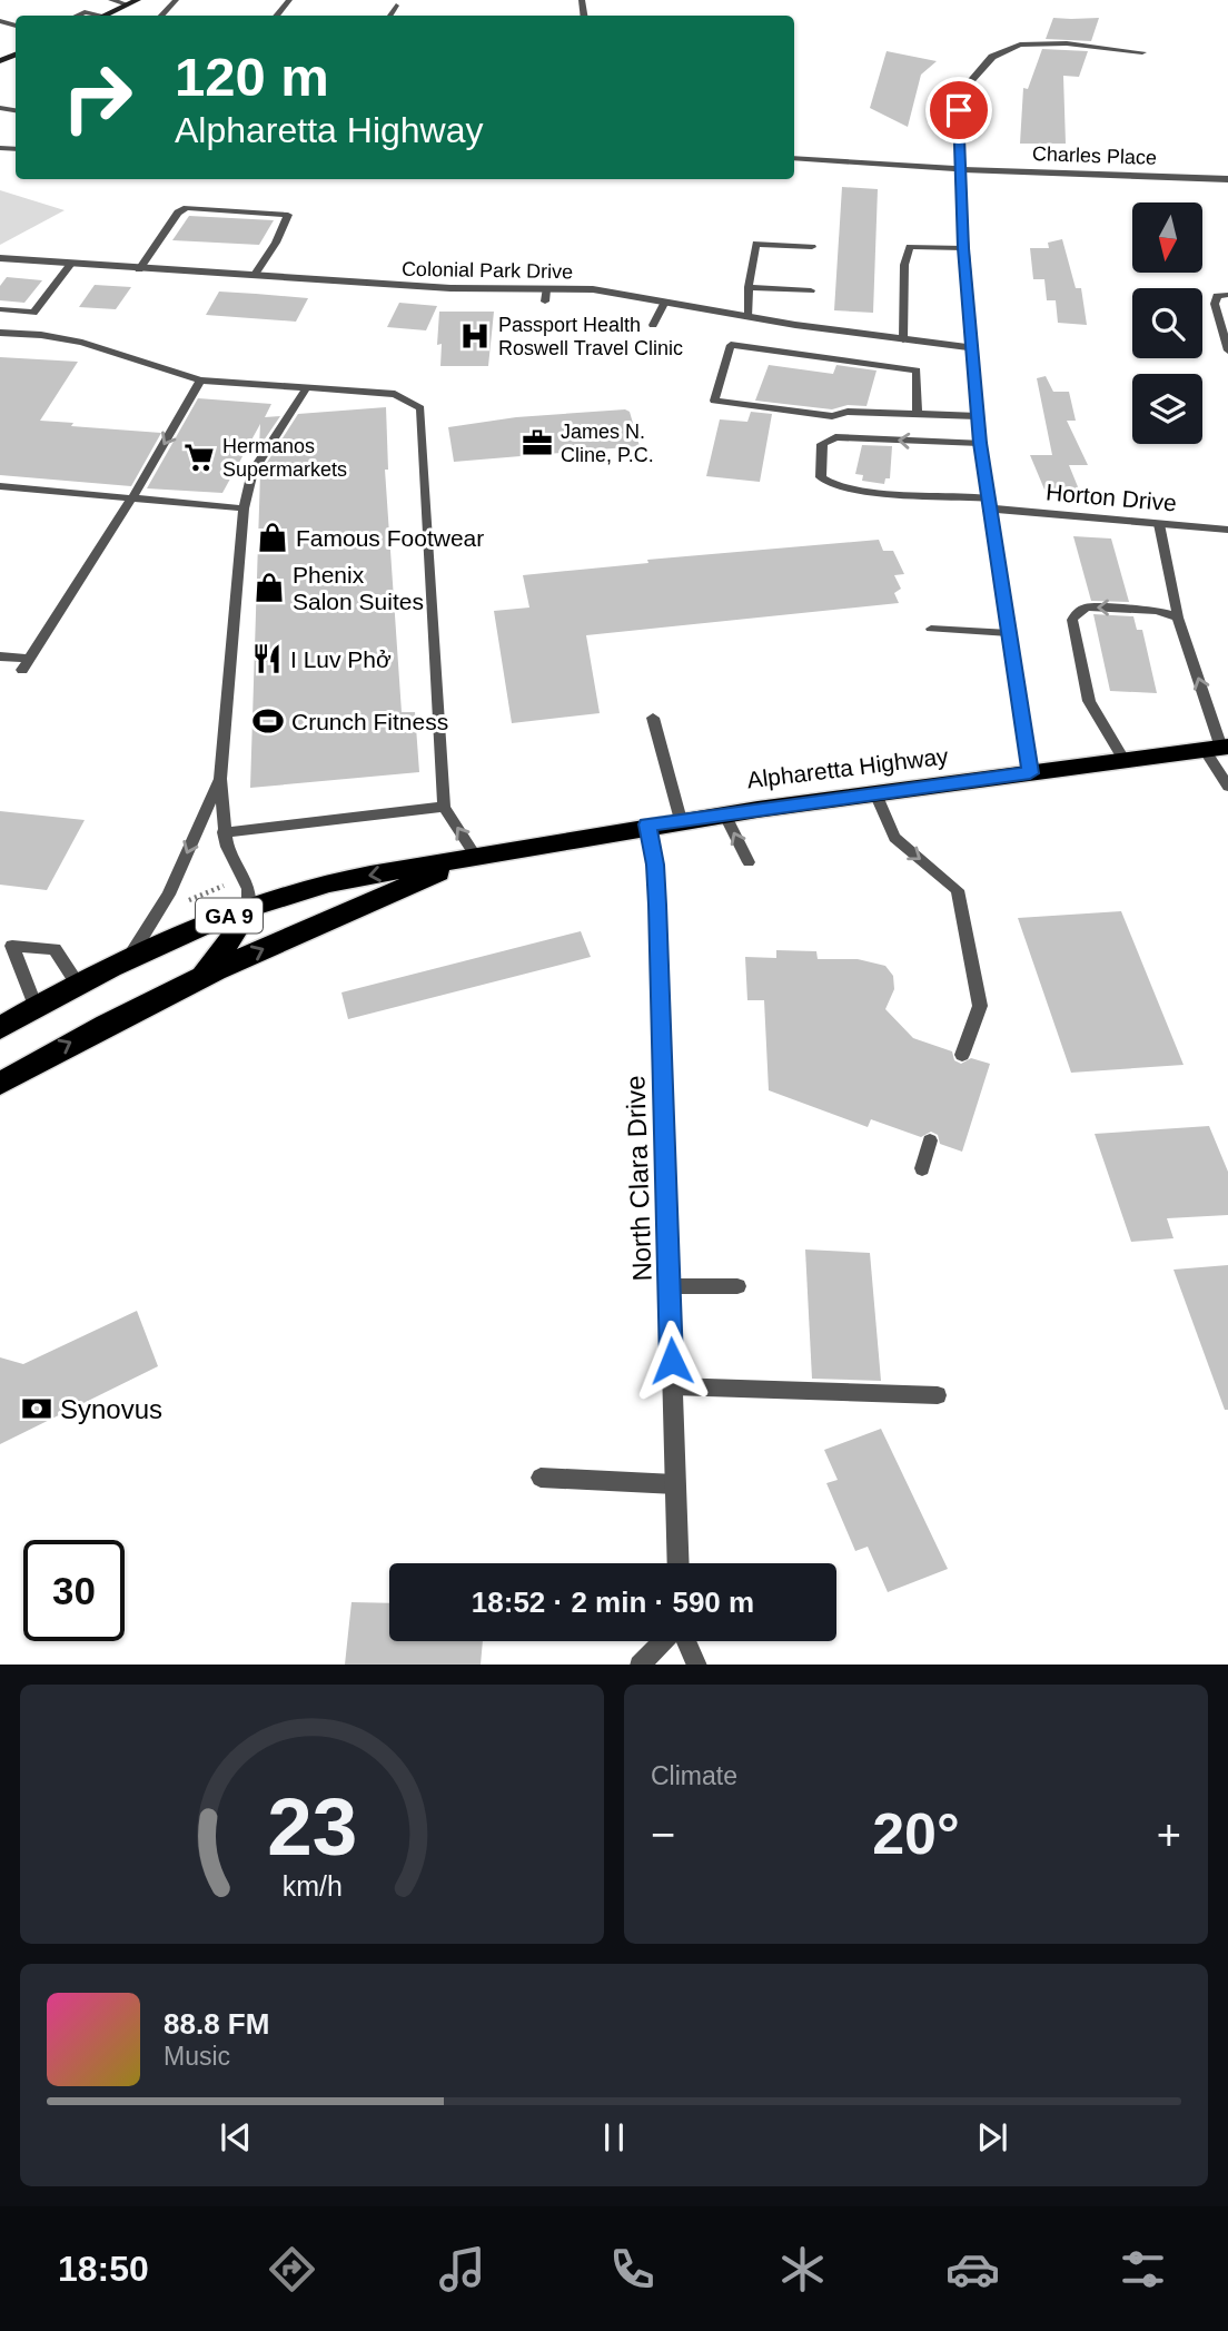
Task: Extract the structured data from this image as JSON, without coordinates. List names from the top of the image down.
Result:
{
  "streets": {
    "highway": ["Alpharetta Highway", "GA 9"],
    "street": [
      "Charles Place",
      "Colonial Park Drive",
      "Horton Drive",
      "North Clara Drive"
    ]
  },
  "crossings": [
    ["Alpharetta Highway", "North Clara Drive"]
  ],
  "places": {
    "hospital": ["Passport Health Roswell Travel Clinic"],
    "office": ["James N. Cline, P.C."],
    "supermarket": ["Hermanos Supermarkets"],
    "shop": ["Famous Footwear", "Phenix Salon Suites"],
    "restaurant": ["I Luv Phở"],
    "sports": ["Crunch Fitness"],
    "bank": ["Synovus"]
  },
  "north": "bottom",
  "page": {
    "turn": ["120 m", "Alpharetta Highway"],
    "limit": "30",
    "trip": "18:52 · 2 min · 590 m",
    "tile": "Climate",
    "heat": ["−", "20°", "+"],
    "song": ["88.8 FM", "Music"],
    "tabs": "18:50",
    "gauge": ["23", "km/h"]
  }
}
